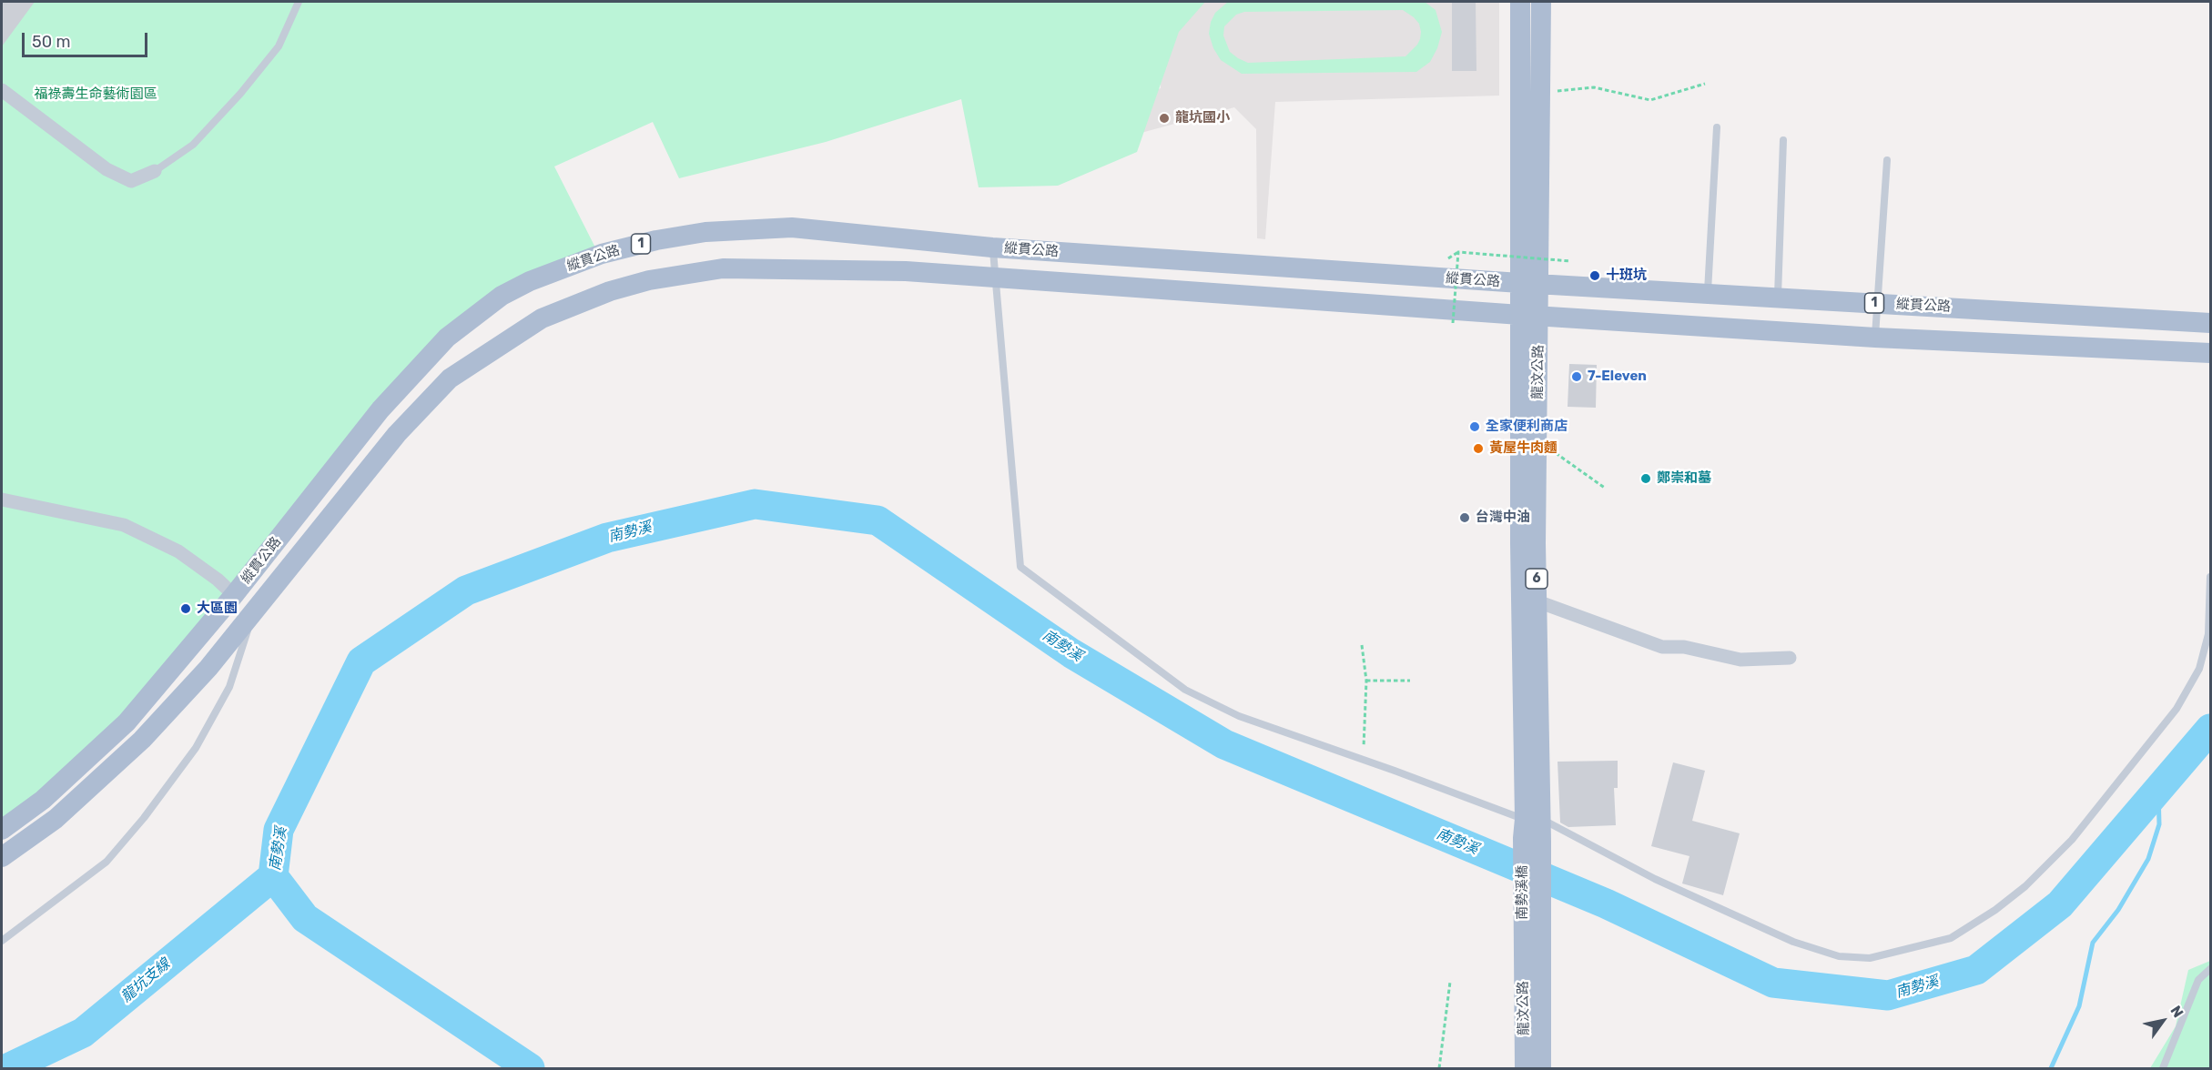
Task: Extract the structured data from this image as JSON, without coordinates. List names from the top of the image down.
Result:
{
  "streets": {
    "main road": [
      "1",
      "縱貫公路",
      "龍汶公路",
      "6",
      "南勢溪橋"
    ]
  },
  "crossings": [
    ["縱貫公路", "龍汶公路"],
    ["龍汶公路", "南勢溪橋"]
  ],
  "water": ["南勢溪", "龍坑支線"],
  "parks": ["福祿壽生命藝術園區"],
  "places": [
    "龍坑國小",
    "十班坑",
    "7-Eleven",
    "全家便利商店",
    "黃屋牛肉麵",
    "鄭崇和墓",
    "台灣中油",
    "大區園"
  ],
  "scale_bar": "50 m",
  "north": "top right"
}
